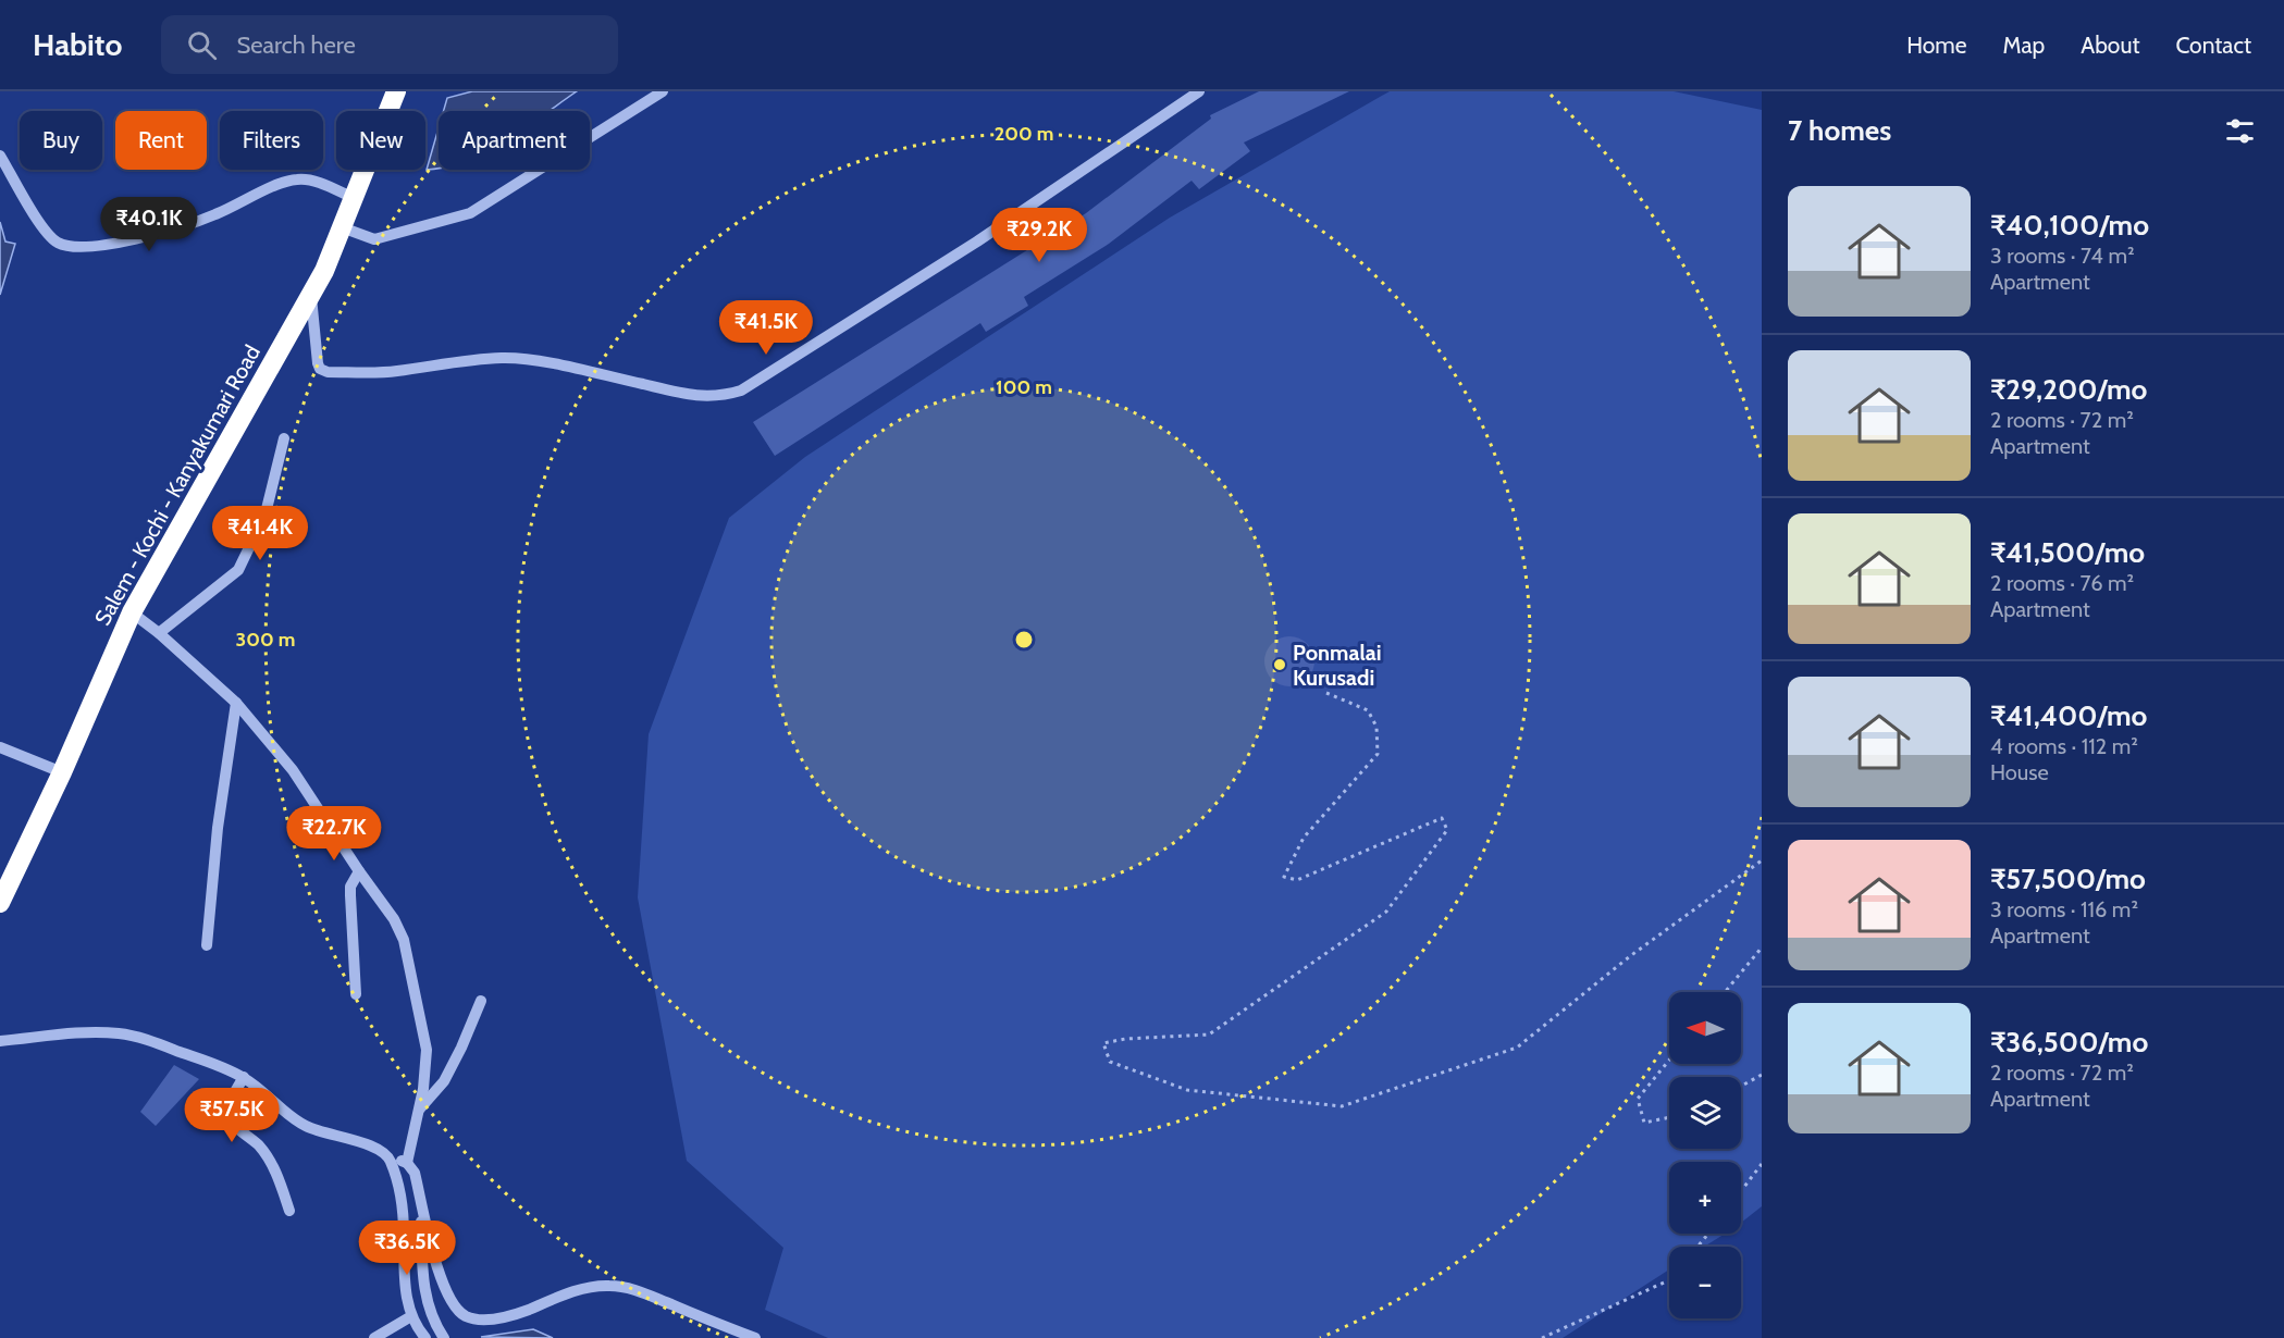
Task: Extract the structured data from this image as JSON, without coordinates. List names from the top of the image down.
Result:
{
  "streets": {
    "highway": ["Salem - Kochi - Kanyakumari Road"]
  },
  "places": ["Ponmalai Kurusadi"],
  "north": "left",
  "page": {
    "header": "Habito",
    "search": "Search here",
    "nav": [
      "Home",
      "Map",
      "About",
      "Contact"
    ],
    "heading": "7 homes",
    "chip": [
      "Buy",
      "Rent",
      "Filters",
      "New",
      "Apartment"
    ],
    "list": [
      {
        "name": "₹40,100/mo",
        "note": "3 rooms · 74 m² · Apartment"
      },
      {
        "name": "₹29,200/mo",
        "note": "2 rooms · 72 m² · Apartment"
      },
      {
        "name": "₹41,500/mo",
        "note": "2 rooms · 76 m² · Apartment"
      },
      {
        "name": "₹41,400/mo",
        "note": "4 rooms · 112 m² · House"
      },
      {
        "name": "₹57,500/mo",
        "note": "3 rooms · 116 m² · Apartment"
      },
      {
        "name": "₹36,500/mo",
        "note": "2 rooms · 72 m² · Apartment"
      }
    ],
    "price": [
      "₹40.1K",
      "₹29.2K",
      "₹41.5K",
      "₹41.4K",
      "₹22.7K",
      "₹57.5K",
      "₹36.5K"
    ],
    "map_buttons": ["+", "−"]
  },
  "rings": ["200 m", "100 m", "300 m"]
}
